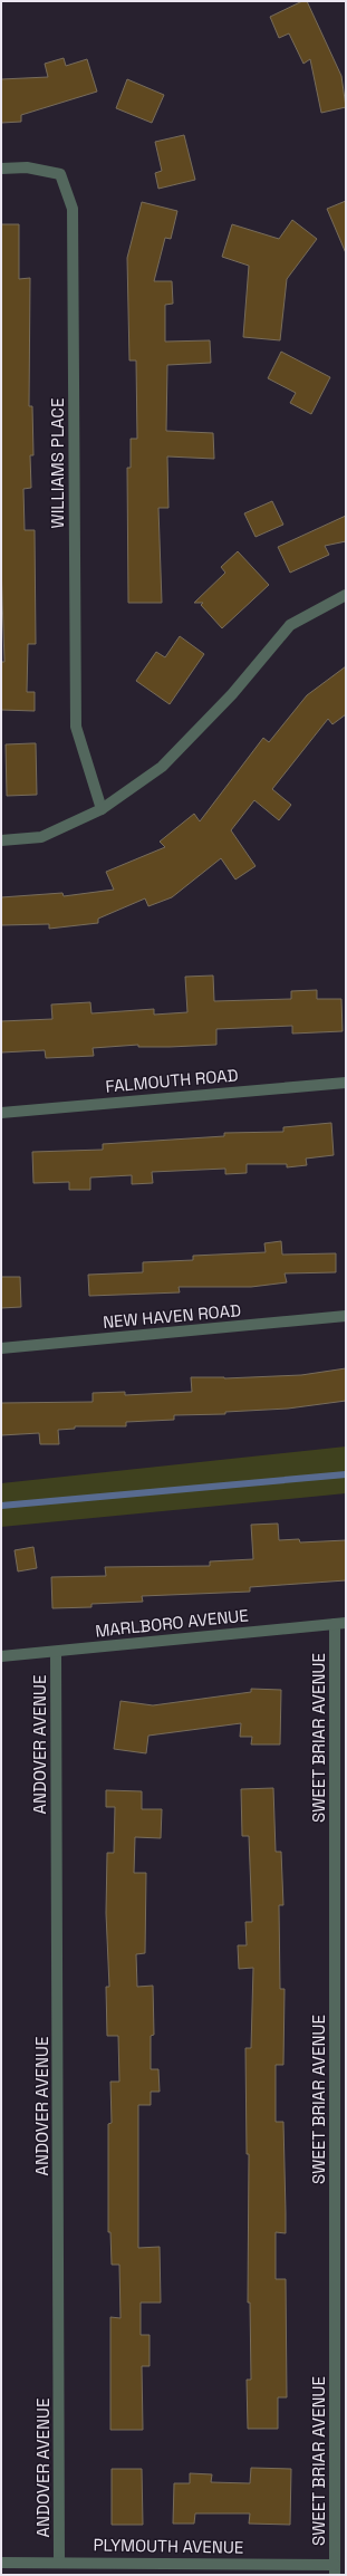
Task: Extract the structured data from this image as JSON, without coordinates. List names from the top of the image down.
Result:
{
  "streets": {
    "street": [
      "WILLIAMS PLACE",
      "FALMOUTH ROAD",
      "NEW HAVEN ROAD",
      "MARLBORO AVENUE",
      "SWEET BRIAR AVENUE",
      "ANDOVER AVENUE",
      "PLYMOUTH AVENUE"
    ]
  },
  "crossings": [
    ["MARLBORO AVENUE", "SWEET BRIAR AVENUE"],
    ["MARLBORO AVENUE", "ANDOVER AVENUE"],
    ["SWEET BRIAR AVENUE", "PLYMOUTH AVENUE"],
    ["ANDOVER AVENUE", "PLYMOUTH AVENUE"]
  ]
}
